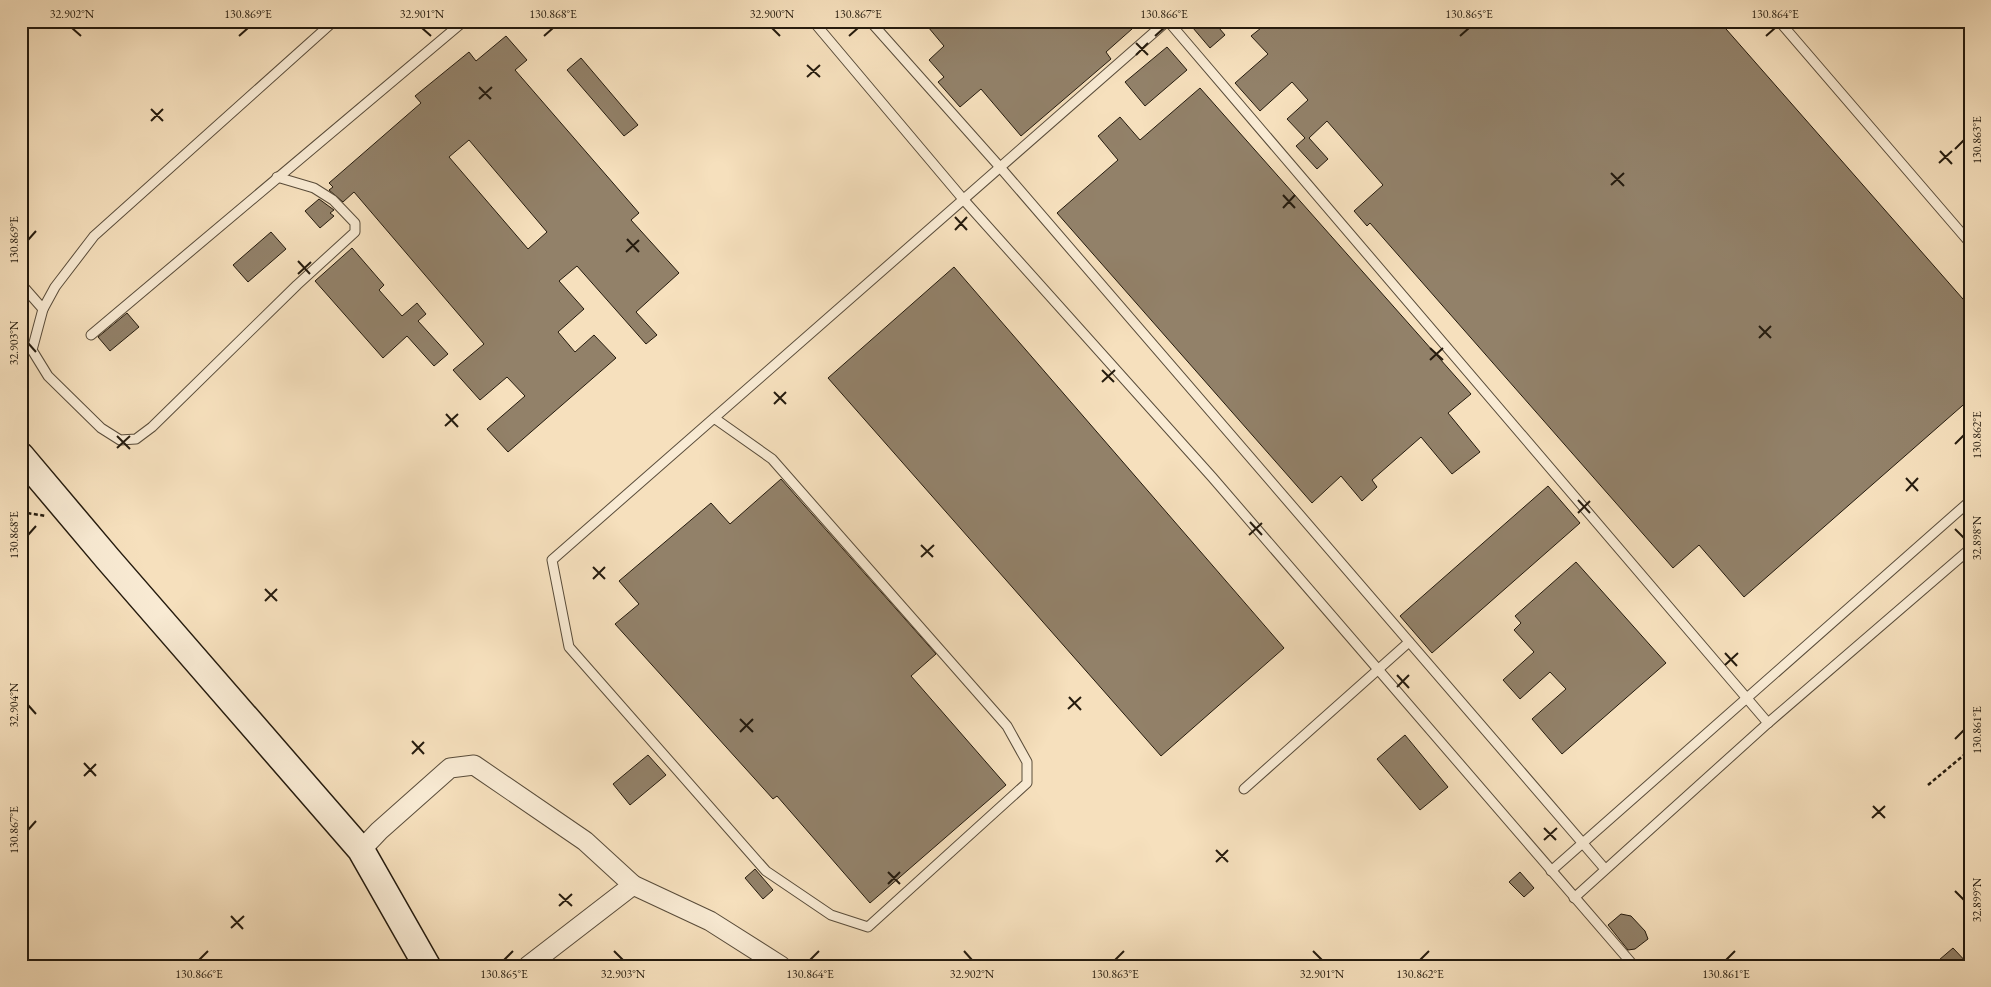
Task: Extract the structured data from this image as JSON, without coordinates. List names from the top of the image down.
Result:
{
  "coordinates": [
    "32.902°N",
    "130.869°E",
    "32.901°N",
    "130.868°E",
    "32.900°N",
    "130.867°E",
    "130.866°E",
    "130.865°E",
    "130.864°E",
    "130.863°E",
    "32.903°N",
    "130.862°E",
    "32.898°N",
    "32.904°N",
    "130.861°E",
    "32.899°N"
  ]
}
